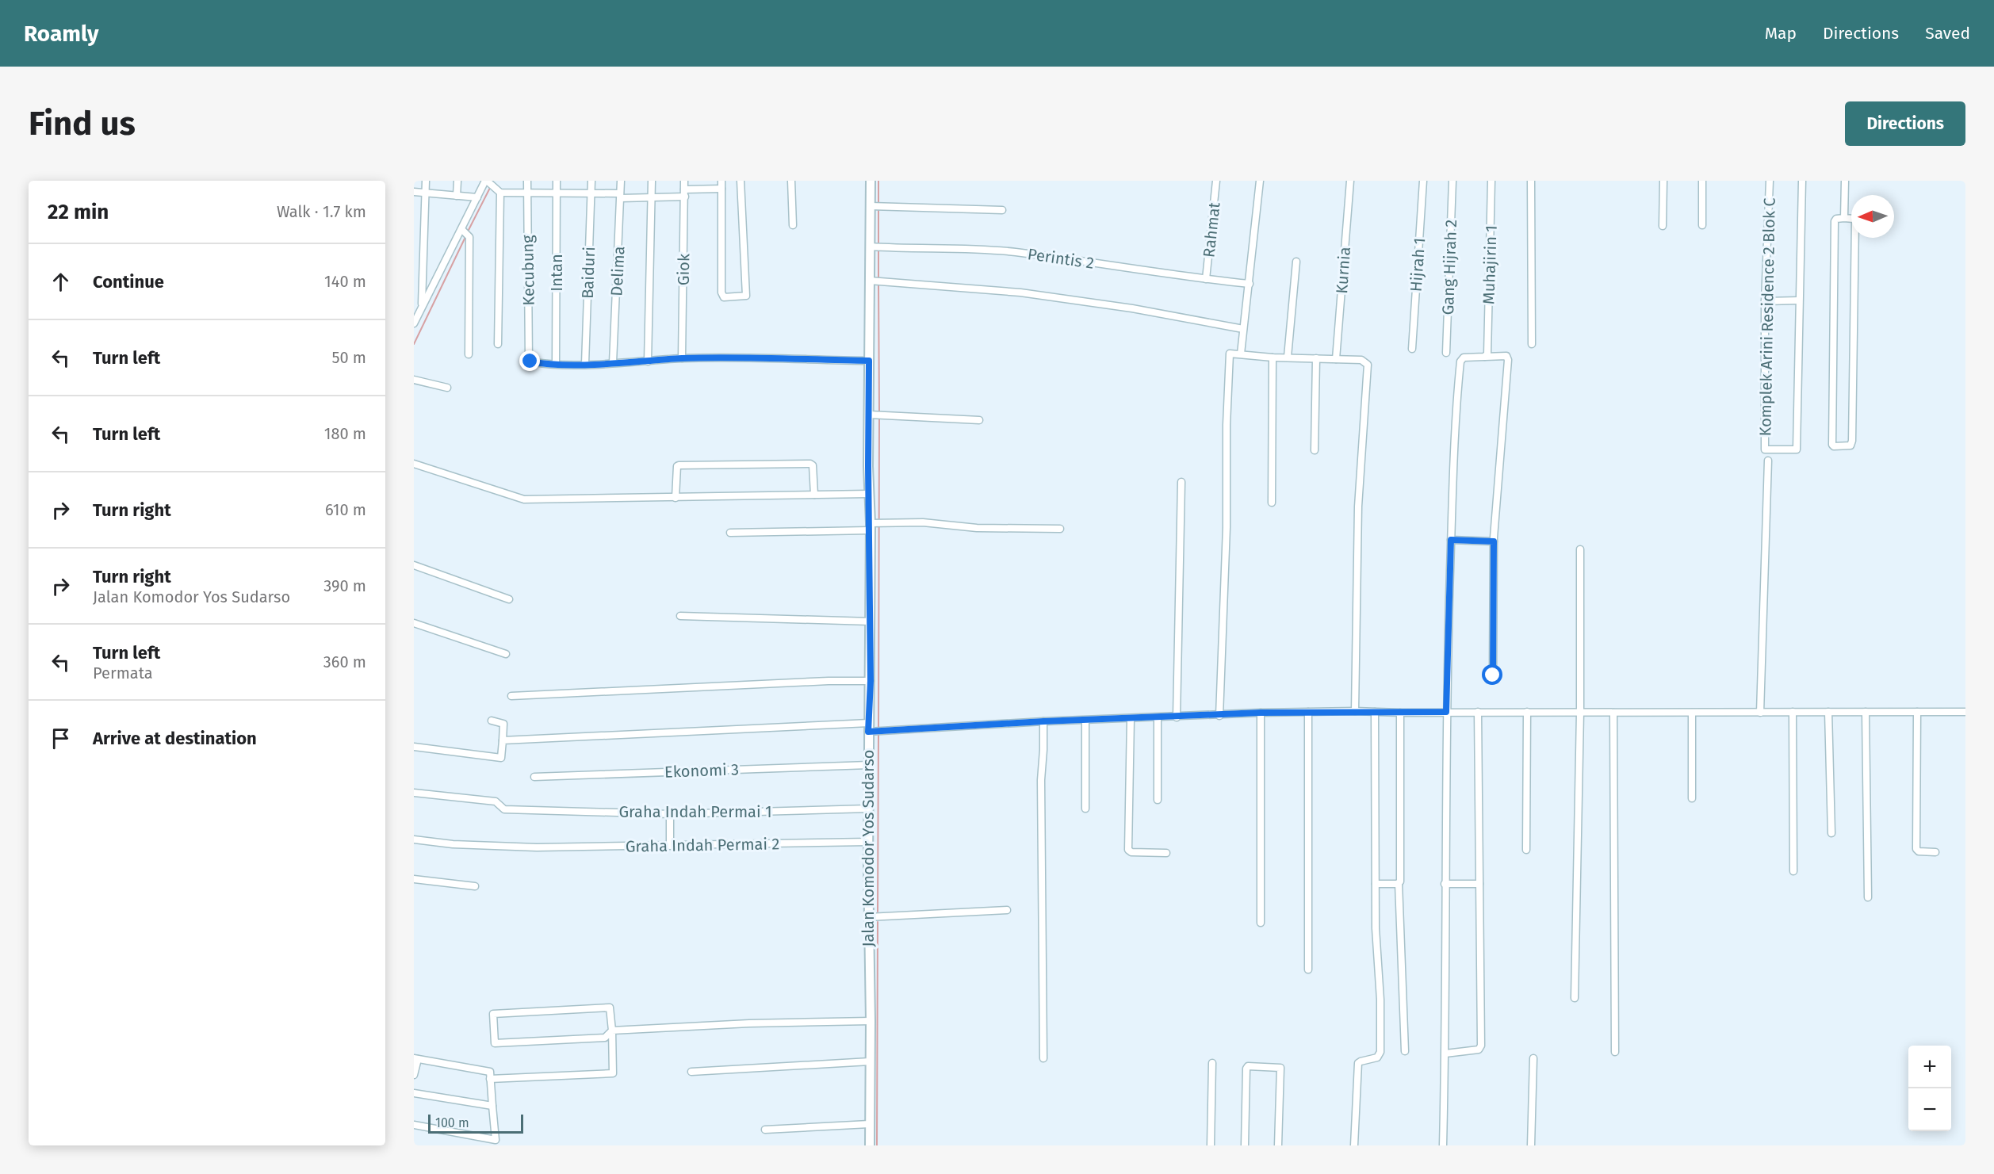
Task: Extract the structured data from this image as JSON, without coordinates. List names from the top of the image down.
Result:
{
  "streets": {
    "street": [
      "Rahmat",
      "Perintis 2",
      "Hijrah 1",
      "Muhajirin 1",
      "Gang Hijrah 2",
      "Giok",
      "Kecubung",
      "Kurnia",
      "Delima",
      "Intan",
      "Baiduri",
      "Komplek Arini Residence 2 Blok C",
      "Ekonomi 3",
      "Graha Indah Permai 1",
      "Graha Indah Permai 2",
      "Jalan Komodor Yos Sudarso"
    ]
  },
  "crossings": [
    ["Rahmat", "Perintis 2"],
    ["Perintis 2", "Jalan Komodor Yos Sudarso"],
    ["Kecubung", "Intan"],
    ["Ekonomi 3", "Jalan Komodor Yos Sudarso"],
    ["Graha Indah Permai 1", "Jalan Komodor Yos Sudarso"],
    ["Graha Indah Permai 2", "Jalan Komodor Yos Sudarso"]
  ],
  "scale_bar": "100 m",
  "north": "left",
  "page": {
    "header": "Roamly",
    "nav": ["Map", "Directions", "Saved"],
    "buttons": "Directions",
    "title": "Find us",
    "heading": ["22 min", "Walk · 1.7 km"],
    "list": [
      ["Continue", "140 m"],
      ["Turn left", "50 m"],
      ["Turn left", "180 m"],
      ["Turn right", "610 m"],
      ["Turn right", "Jalan Komodor Yos Sudarso", "390 m"],
      ["Turn left", "Permata", "360 m"],
      "Arrive at destination"
    ],
    "map_buttons": ["+", "−"],
    "scale": "100 m"
  }
}
